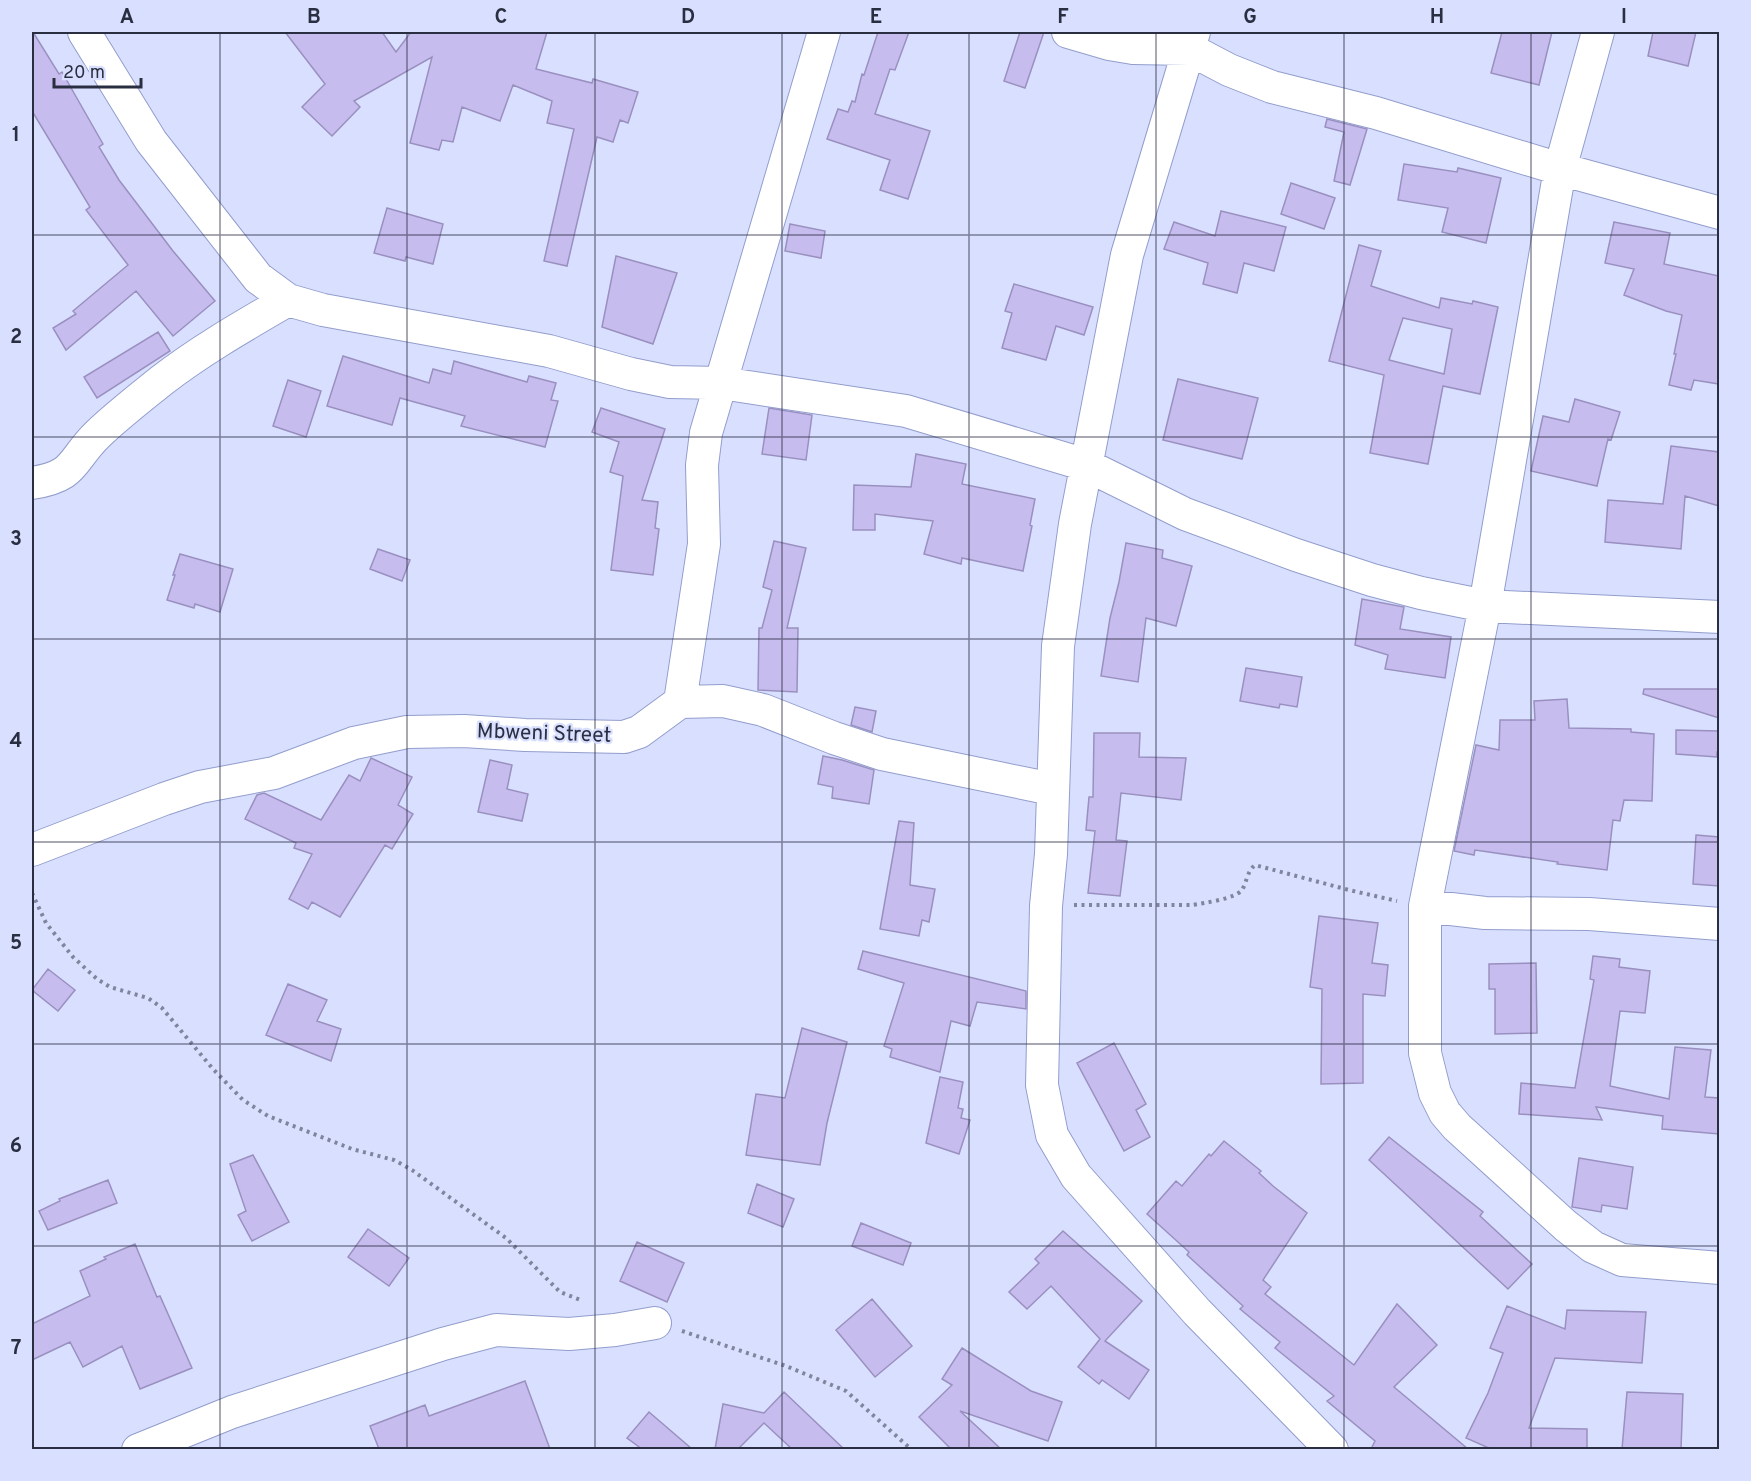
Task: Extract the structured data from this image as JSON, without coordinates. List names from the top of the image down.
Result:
{
  "streets": {
    "street": ["Mbweni Street"]
  },
  "scale_bar": "20 m",
  "grid": {
    "columns": [
      "A",
      "B",
      "C",
      "D",
      "E",
      "F",
      "G",
      "H",
      "I"
    ],
    "rows": [
      "1",
      "2",
      "3",
      "4",
      "5",
      "6",
      "7"
    ]
  }
}
